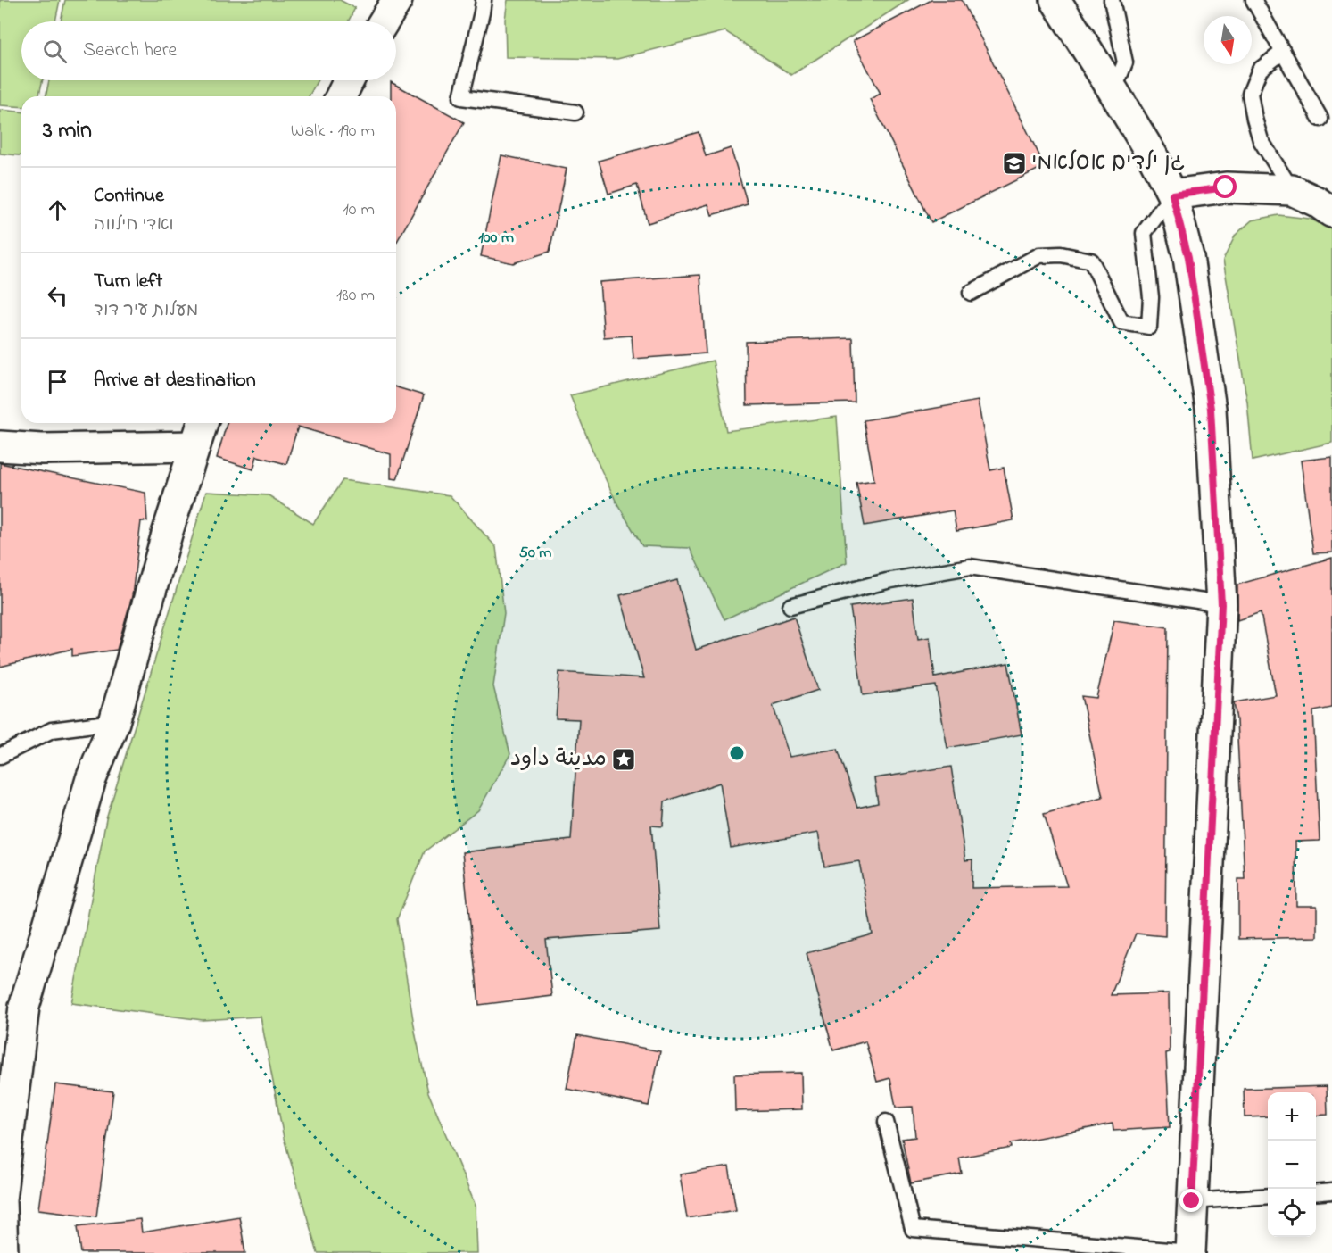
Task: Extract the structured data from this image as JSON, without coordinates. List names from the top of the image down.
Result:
{
  "places": {
    "school or university": ["גן ילדים אסלאמי"],
    "place": ["مدينة داود"]
  },
  "north": "bottom",
  "page": {
    "search": "Search here",
    "heading": ["3 min", "Walk · 190 m"],
    "list": [
      ["Continue", "ואדי חילווה", "10 m"],
      ["Turn left", "מעלות עיר דוד", "180 m"],
      "Arrive at destination"
    ],
    "map_buttons": ["+", "−"]
  },
  "rings": ["100 m", "50 m"]
}
